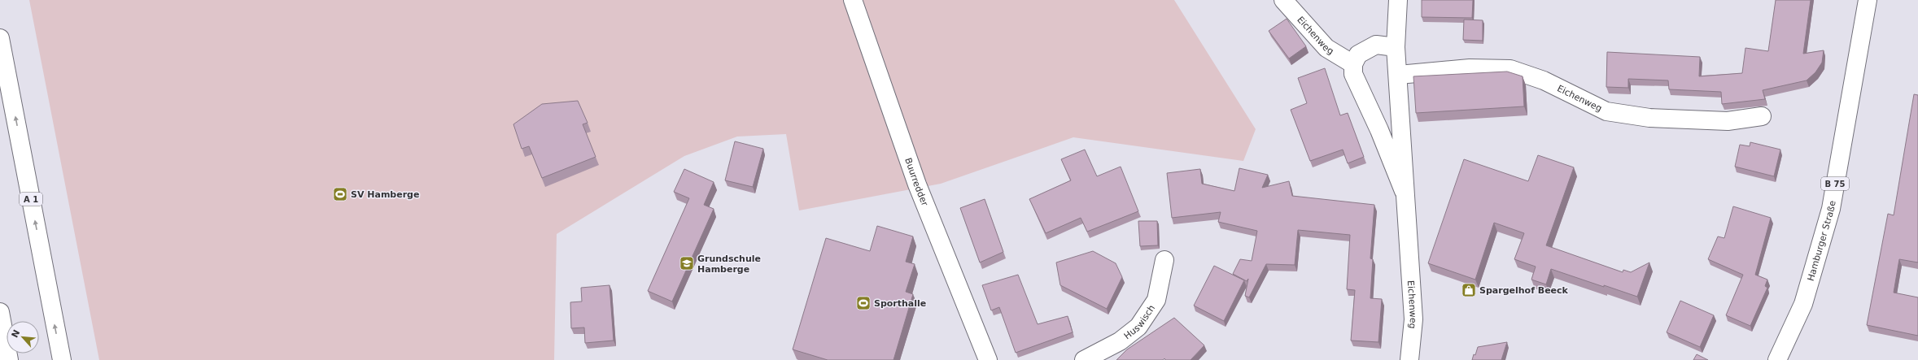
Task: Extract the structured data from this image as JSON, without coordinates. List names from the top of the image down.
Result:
{
  "streets": {
    "main road": [
      "Eichenweg",
      "Buurredder",
      "B 75",
      "A 1",
      "Hamburger Straße",
      "Huswisch"
    ]
  },
  "places": {
    "sports": ["SV Hamberge", "Sporthalle"],
    "school or university": ["Grundschule Hamberge"],
    "shop": ["Spargelhof Beeck"]
  },
  "north": "top left"
}
